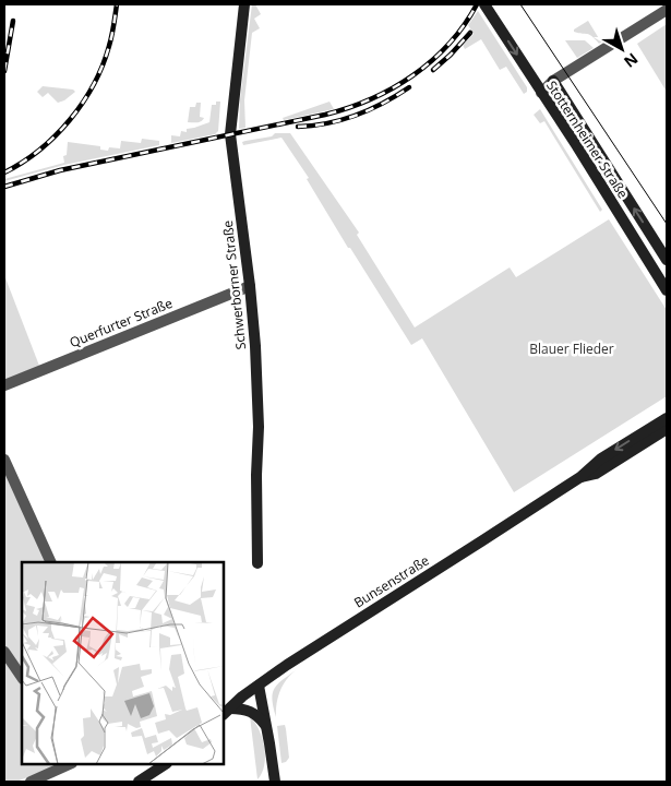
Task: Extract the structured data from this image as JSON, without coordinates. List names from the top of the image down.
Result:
{
  "streets": {
    "main road": ["Stotternheimer Straße", "Schwerborner Straße", "Bunsenstraße"],
    "street": ["Querfurter Straße"]
  },
  "crossings": [
    ["Schwerborner Straße", "Querfurter Straße"]
  ],
  "parks": ["Blauer Flieder"],
  "north": "bottom right"
}
